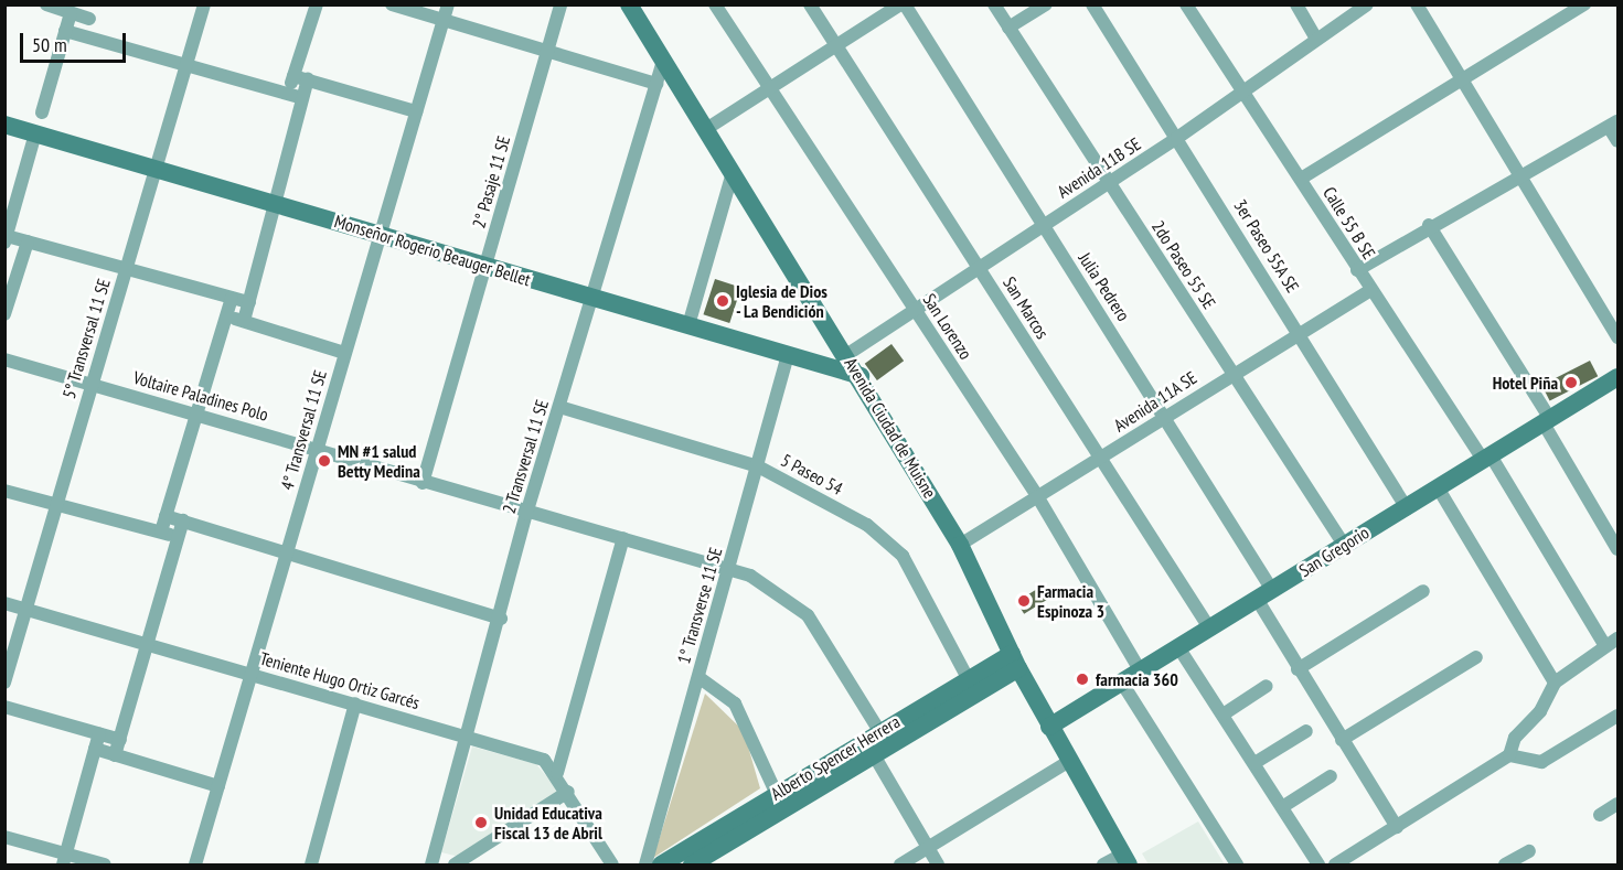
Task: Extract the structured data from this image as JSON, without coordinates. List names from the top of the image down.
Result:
{
  "streets": {
    "street": [
      "Avenida 11B SE",
      "2° Pasaje 11 SE",
      "Calle 55 B SE",
      "3er Paseo 55A SE",
      "Monseñor Rogerio Beauger Bellet",
      "2do Paseo 55 SE",
      "Julia Pedrero",
      "San Marcos",
      "San Lorenzo",
      "5° Transversal 11 SE",
      "Voltaire Paladines Polo",
      "Avenida 11A SE",
      "Avenida Ciudad de Muisne",
      "4° Transversal 11 SE",
      "2 Transversal 11 SE",
      "5 Paseo 54",
      "San Gregorio",
      "1° Transverse 11 SE",
      "Teniente Hugo Ortiz Garcés",
      "Alberto Spencer Herrera"
    ]
  },
  "crossings": [
    ["Avenida 11B SE", "Calle 55 B SE"],
    ["Avenida 11B SE", "3er Paseo 55A SE"],
    ["Avenida 11B SE", "2do Paseo 55 SE"],
    ["Avenida 11B SE", "Julia Pedrero"],
    ["Avenida 11B SE", "San Marcos"],
    ["Avenida 11B SE", "San Lorenzo"],
    ["Avenida 11B SE", "Avenida Ciudad de Muisne"],
    ["2° Pasaje 11 SE", "Monseñor Rogerio Beauger Bellet"],
    ["2° Pasaje 11 SE", "Voltaire Paladines Polo"],
    ["Calle 55 B SE", "Avenida 11A SE"],
    ["Calle 55 B SE", "San Gregorio"],
    ["3er Paseo 55A SE", "Avenida 11A SE"],
    ["3er Paseo 55A SE", "San Gregorio"],
    ["Monseñor Rogerio Beauger Bellet", "5° Transversal 11 SE"],
    ["Monseñor Rogerio Beauger Bellet", "Avenida Ciudad de Muisne"],
    ["Monseñor Rogerio Beauger Bellet", "4° Transversal 11 SE"],
    ["Monseñor Rogerio Beauger Bellet", "2 Transversal 11 SE"],
    ["Monseñor Rogerio Beauger Bellet", "1° Transverse 11 SE"],
    ["2do Paseo 55 SE", "Avenida 11A SE"],
    ["2do Paseo 55 SE", "San Gregorio"],
    ["Julia Pedrero", "Avenida 11A SE"],
    ["Julia Pedrero", "San Gregorio"],
    ["San Marcos", "Avenida 11A SE"],
    ["San Marcos", "San Gregorio"],
    ["San Lorenzo", "Avenida 11A SE"],
    ["San Lorenzo", "San Gregorio"],
    ["5° Transversal 11 SE", "Voltaire Paladines Polo"],
    ["5° Transversal 11 SE", "Teniente Hugo Ortiz Garcés"],
    ["Voltaire Paladines Polo", "4° Transversal 11 SE"],
    ["Voltaire Paladines Polo", "2 Transversal 11 SE"],
    ["Voltaire Paladines Polo", "1° Transverse 11 SE"],
    ["Voltaire Paladines Polo", "Alberto Spencer Herrera"],
    ["Avenida 11A SE", "Avenida Ciudad de Muisne"],
    ["Avenida Ciudad de Muisne", "2 Transversal 11 SE"],
    ["Avenida Ciudad de Muisne", "San Gregorio"],
    ["Avenida Ciudad de Muisne", "Alberto Spencer Herrera"],
    ["4° Transversal 11 SE", "Teniente Hugo Ortiz Garcés"],
    ["2 Transversal 11 SE", "5 Paseo 54"],
    ["2 Transversal 11 SE", "Teniente Hugo Ortiz Garcés"],
    ["5 Paseo 54", "1° Transverse 11 SE"],
    ["5 Paseo 54", "Alberto Spencer Herrera"]
  ],
  "places": [
    "Iglesia de Dios - La Bendición",
    "Hotel Piña",
    "MN #1 salud Betty Medina",
    "Farmacia Espinoza 3",
    "farmacia 360",
    "Unidad Educativa Fiscal 13 de Abril"
  ],
  "scale_bar": "50 m"
}
